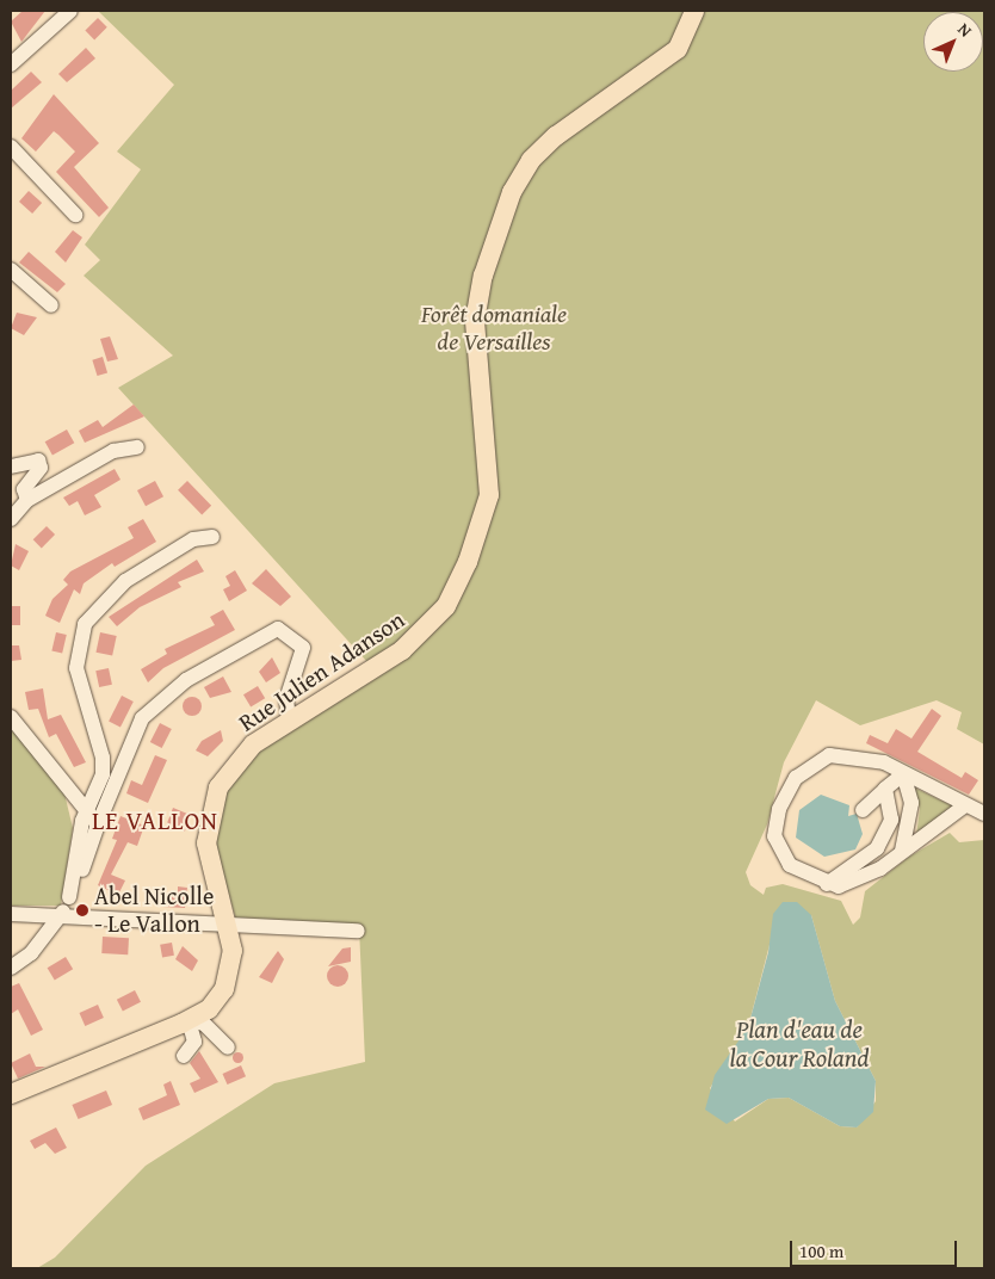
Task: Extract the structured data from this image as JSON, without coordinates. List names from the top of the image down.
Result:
{
  "streets": {
    "main road": ["Rue Julien Adanson"]
  },
  "districts": ["LE VALLON"],
  "water": ["Plan d'eau de la Cour Roland"],
  "parks": ["Forêt domaniale de Versailles"],
  "places": ["Abel Nicolle - Le Vallon"],
  "scale_bar": "100 m",
  "north": "top right"
}
